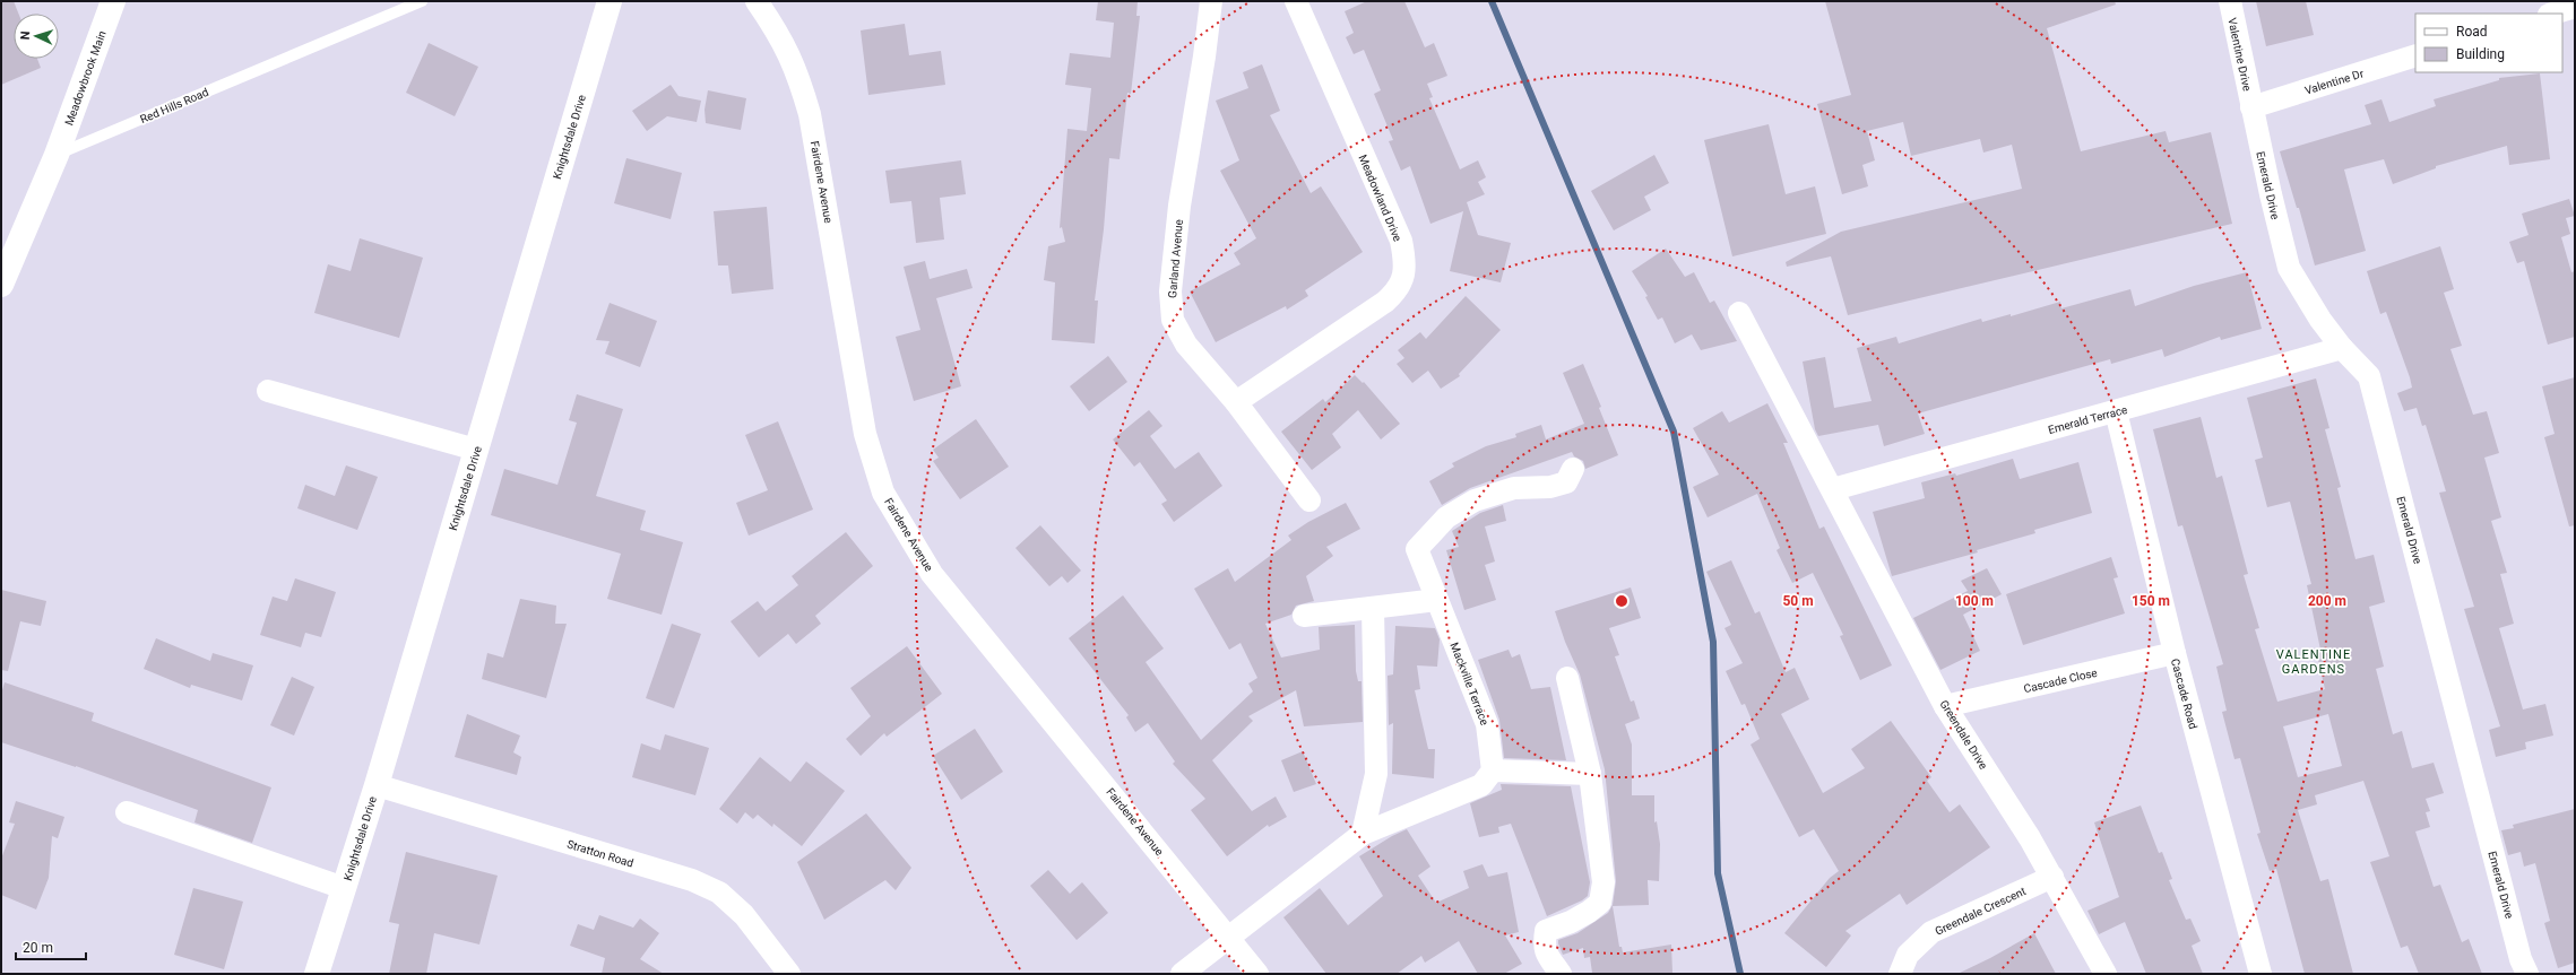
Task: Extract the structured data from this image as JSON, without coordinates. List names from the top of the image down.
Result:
{
  "streets": {
    "main road": ["Meadowbrook Main", "Knightsdale Drive"],
    "street": [
      "Valentine Drive",
      "Valentine Dr",
      "Fairdene Avenue",
      "Emerald Drive",
      "Meadowland Drive",
      "Garland Avenue",
      "Emerald Terrace",
      "Cascade Close",
      "Mackville Terrace",
      "Cascade Road",
      "Greendale Drive",
      "Stratton Road",
      "Greendale Crescent"
    ],
    "lane": ["Red Hills Road"]
  },
  "crossings": [
    ["Valentine Drive", "Valentine Dr"],
    ["Valentine Drive", "Emerald Drive"],
    ["Meadowbrook Main", "Red Hills Road"],
    ["Valentine Dr", "Emerald Drive"],
    ["Knightsdale Drive", "Stratton Road"],
    ["Emerald Drive", "Emerald Terrace"],
    ["Meadowland Drive", "Garland Avenue"],
    ["Emerald Terrace", "Cascade Road"],
    ["Emerald Terrace", "Greendale Drive"],
    ["Cascade Close", "Cascade Road"],
    ["Cascade Close", "Greendale Drive"],
    ["Greendale Drive", "Greendale Crescent"]
  ],
  "districts": ["VALENTINE GARDENS"],
  "legend": ["Road", "Building"],
  "scale_bar": "20 m",
  "north": "left",
  "rings": [
    "50 m",
    "100 m",
    "150 m",
    "200 m"
  ]
}
